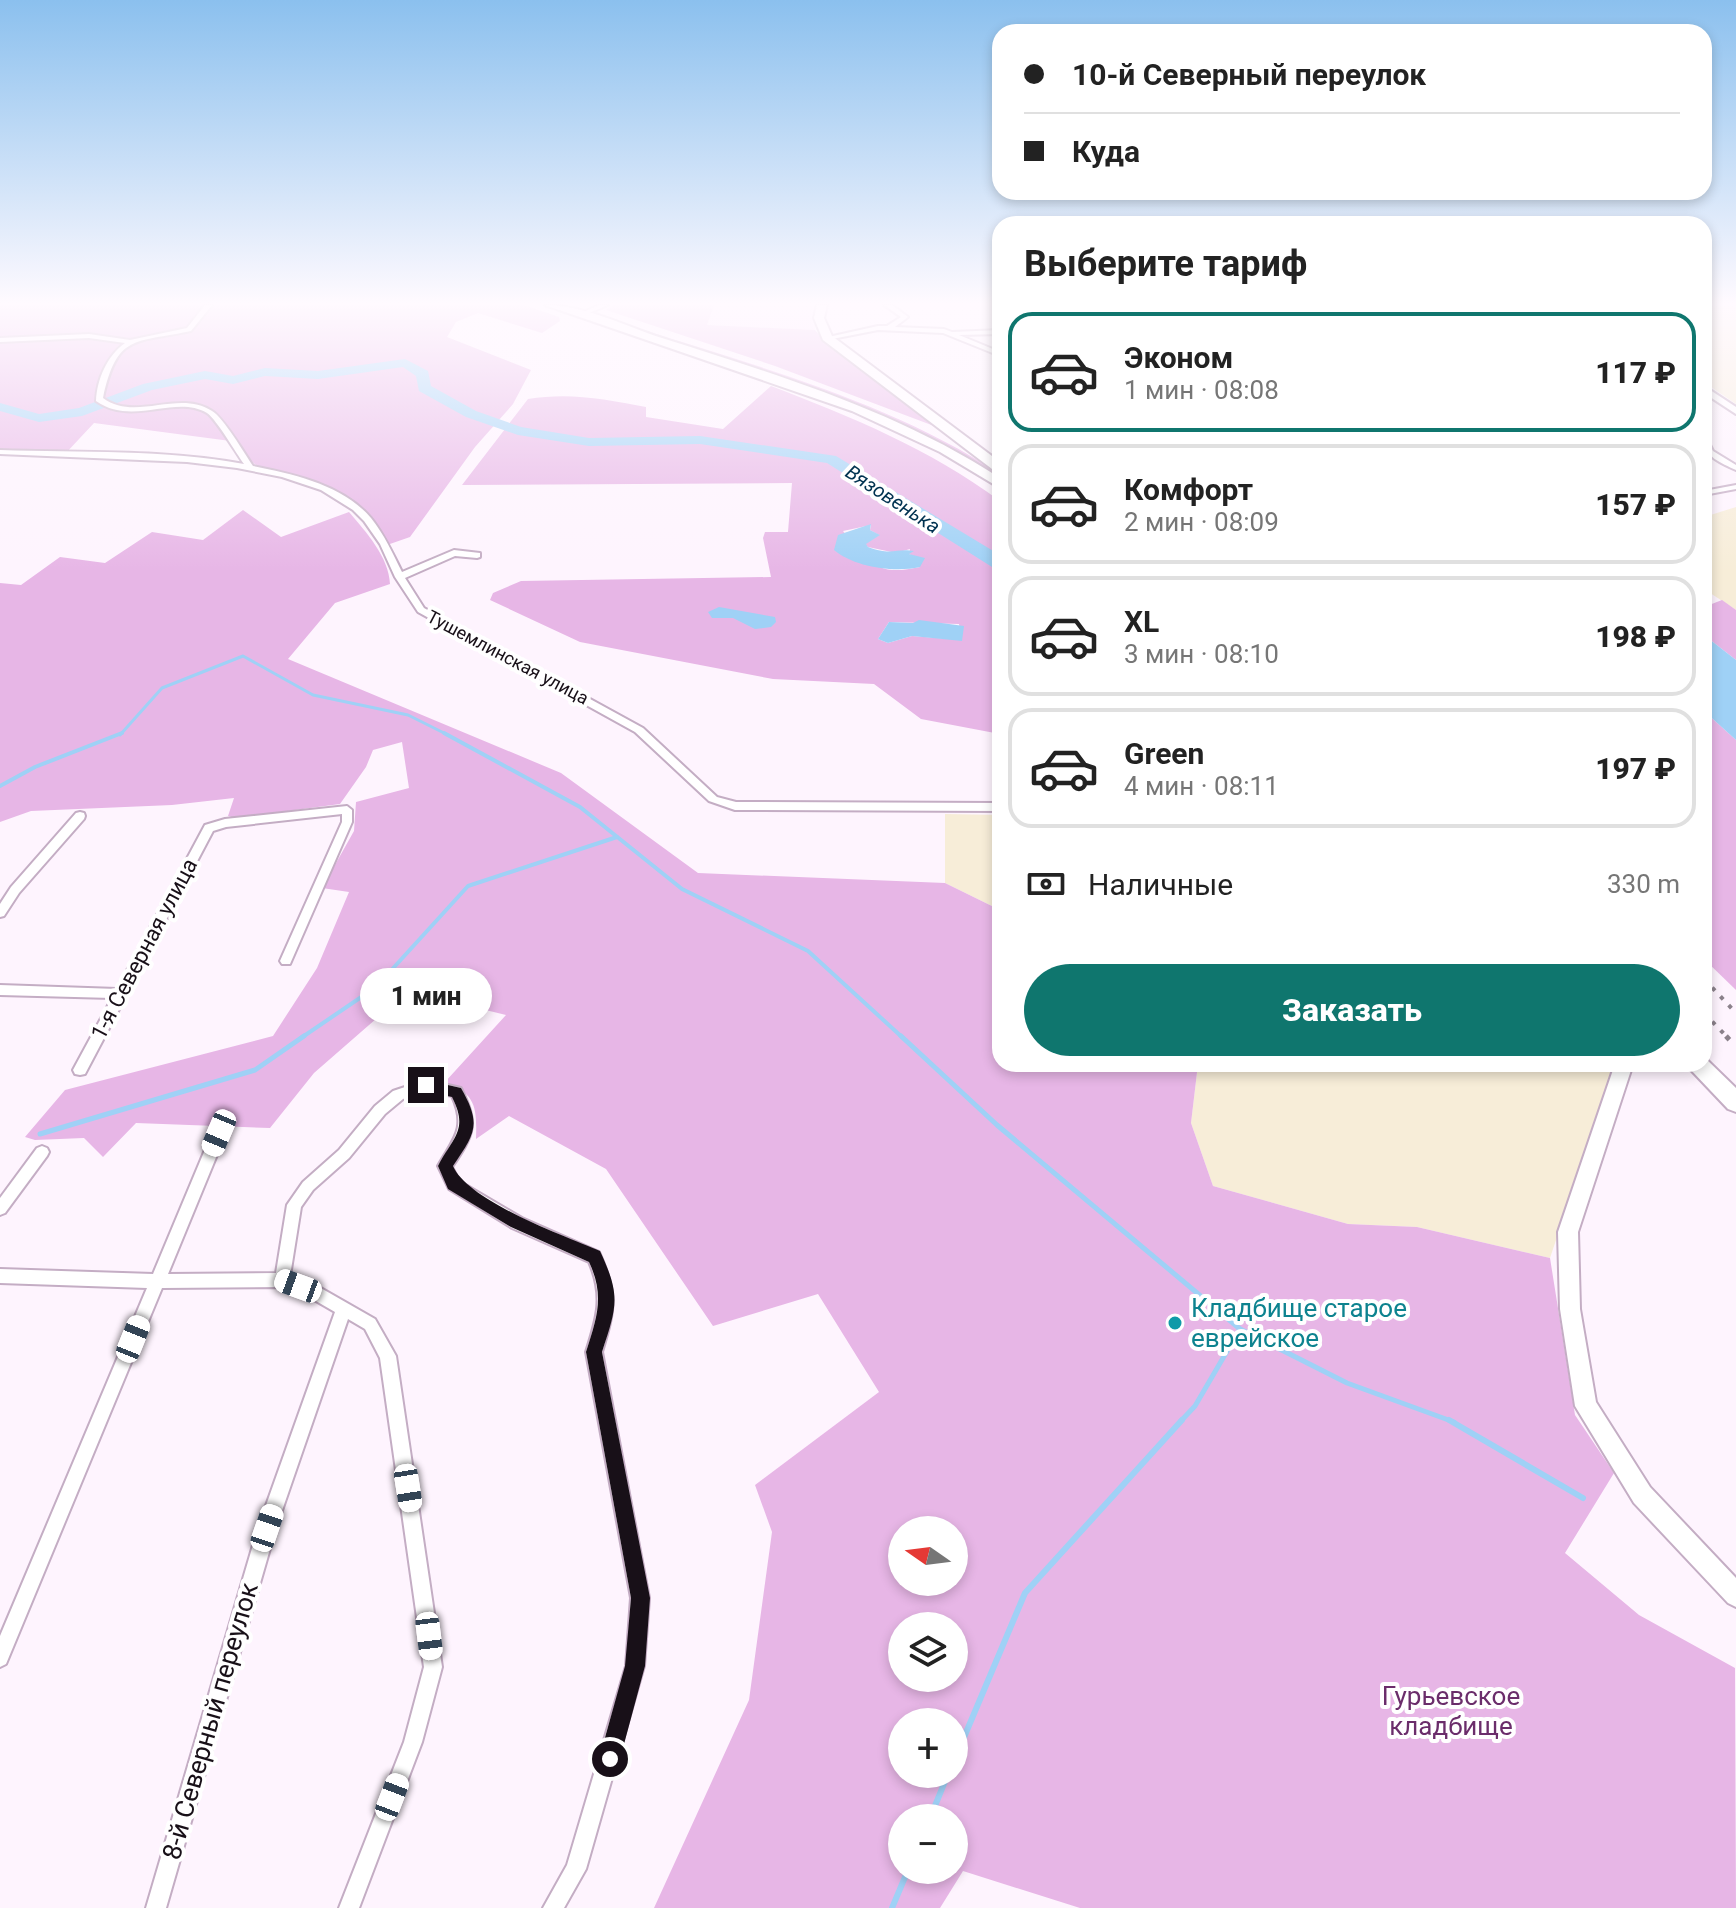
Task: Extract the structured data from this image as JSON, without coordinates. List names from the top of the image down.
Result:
{
  "streets": {
    "street": ["Тушемлинская улица", "1-я Северная улица", "8-й Северный переулок"]
  },
  "water": ["Вязовенька"],
  "parks": ["Гурьевское кладбище"],
  "places": ["Кладбище старое еврейское"],
  "north": "left",
  "page": {
    "banner": ["10-й Северный переулок", "Куда"],
    "heading": "Выберите тариф",
    "list": [
      {
        "name": "Эконом",
        "note": "1 мин · 08:08",
        "value": "117 ₽"
      },
      {
        "name": "Комфорт",
        "note": "2 мин · 08:09",
        "value": "157 ₽"
      },
      {
        "name": "XL",
        "note": "3 мин · 08:10",
        "value": "198 ₽"
      },
      {
        "name": "Green",
        "note": "4 мин · 08:11",
        "value": "197 ₽"
      }
    ],
    "pay": ["Наличные", "330 m"],
    "buttons": "Заказать",
    "bubble": "1 мин",
    "map_buttons": ["+", "−"]
  }
}
